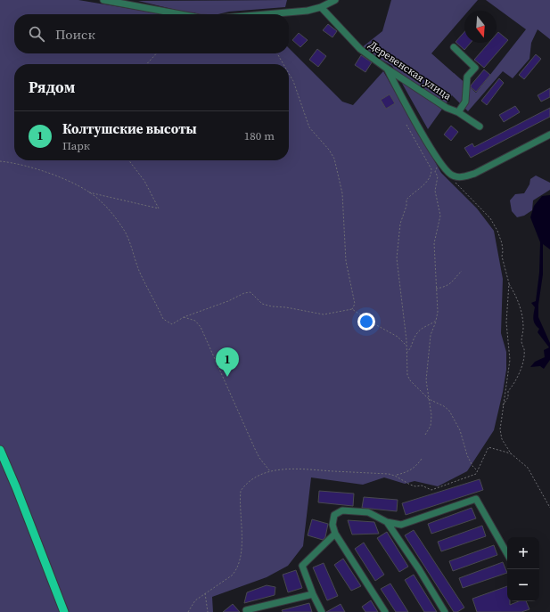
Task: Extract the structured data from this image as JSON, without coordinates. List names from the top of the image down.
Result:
{
  "streets": {
    "street": ["Деревенская улица"]
  },
  "north": "bottom",
  "page": {
    "search": "Поиск",
    "heading": "Рядом",
    "list": [
      {
        "mark": "1",
        "name": "Колтушские высоты",
        "note": "Парк",
        "value": "180 m"
      }
    ],
    "pins": "1",
    "map_buttons": ["+", "−"]
  }
}
